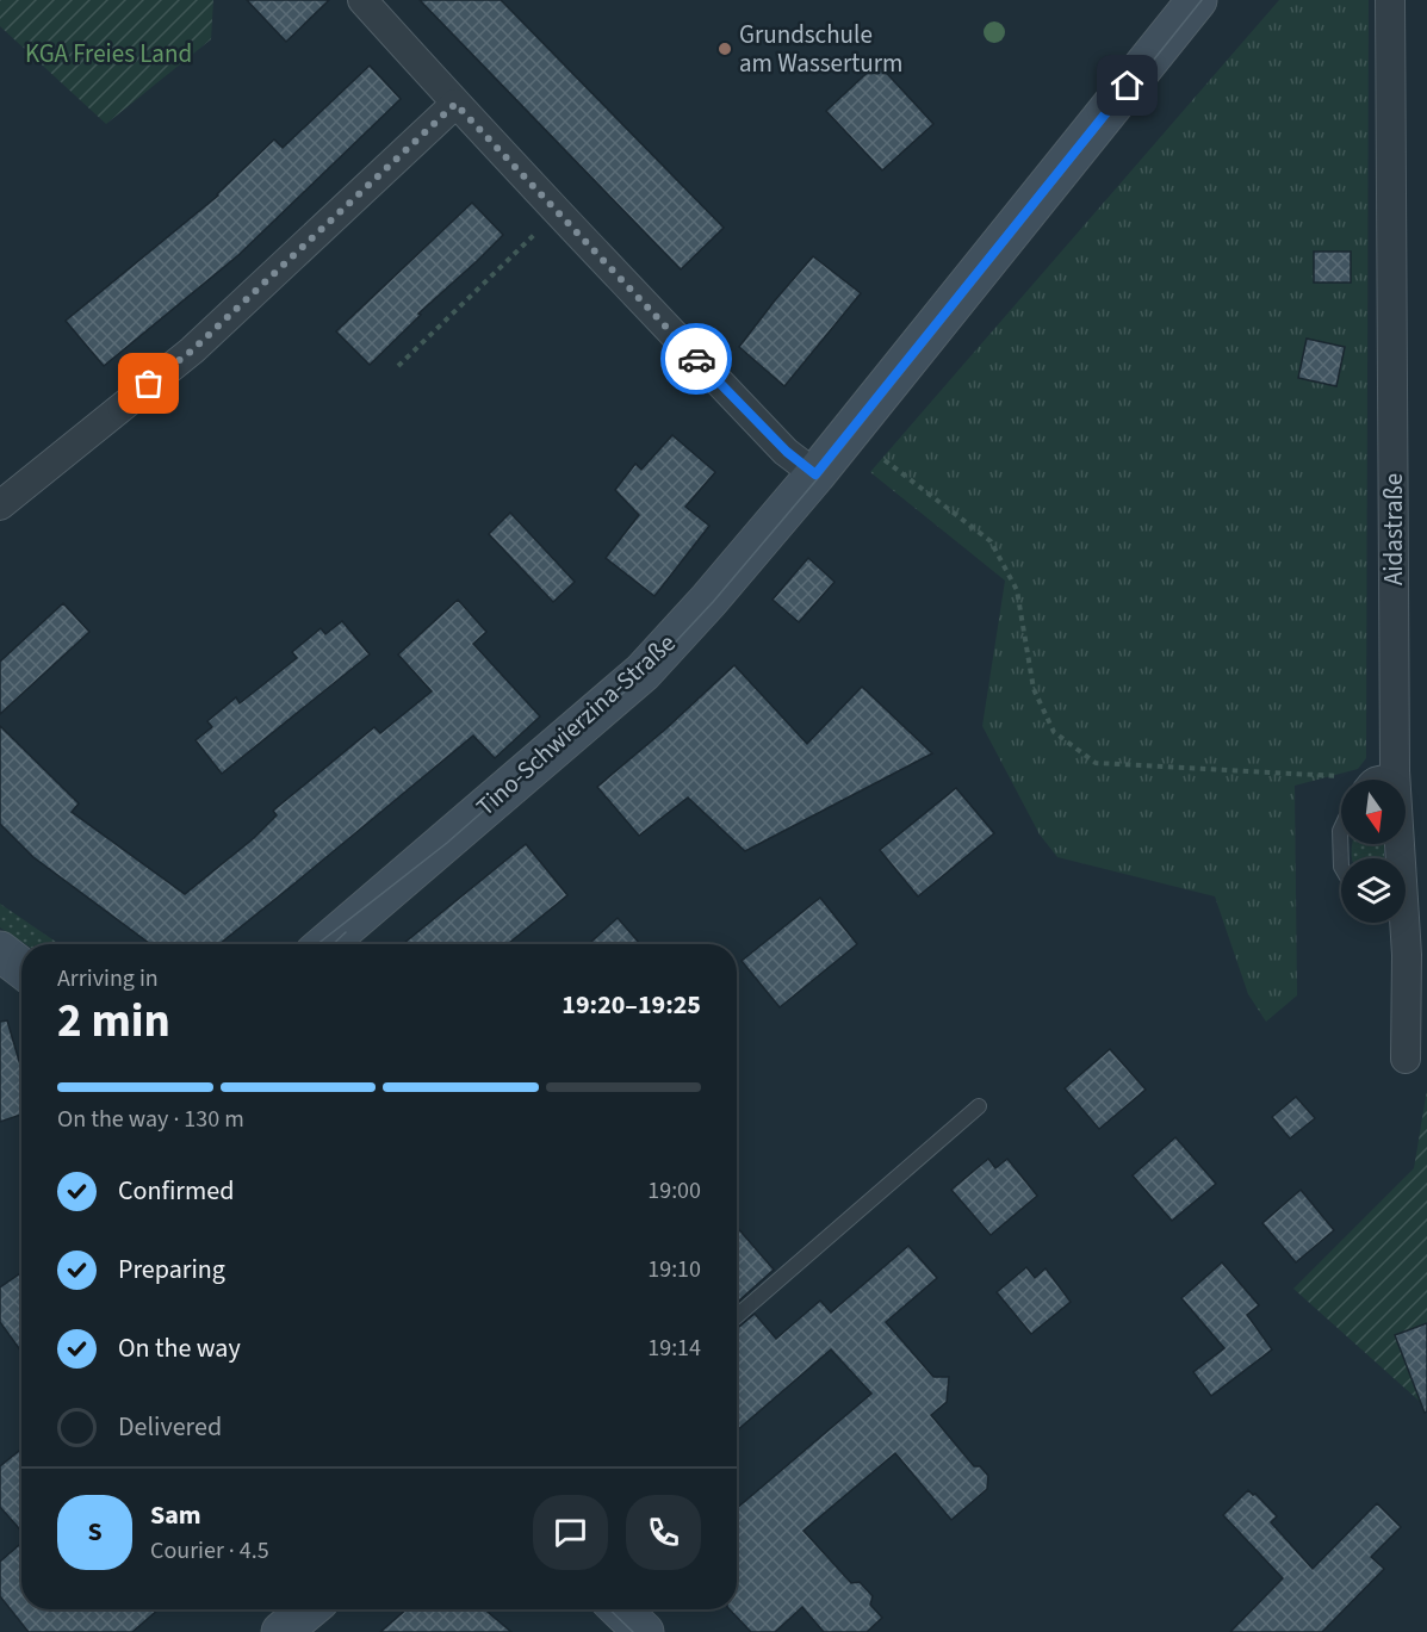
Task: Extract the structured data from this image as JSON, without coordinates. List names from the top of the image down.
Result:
{
  "streets": {
    "main road": ["Tino-Schwierzina-Straße"],
    "street": ["Aidastraße"]
  },
  "parks": ["KGA Freies Land"],
  "places": ["Grundschule am Wasserturm"],
  "north": "bottom",
  "page": {
    "heading": ["2 min", "Arriving in", "19:20–19:25"],
    "panel": ["Sam", "Courier · 4.5"],
    "bar": "On the way · 130 m",
    "list": [
      ["Confirmed", "19:00"],
      ["Preparing", "19:10"],
      ["On the way", "19:14"],
      "Delivered"
    ],
    "round": "S"
  }
}
